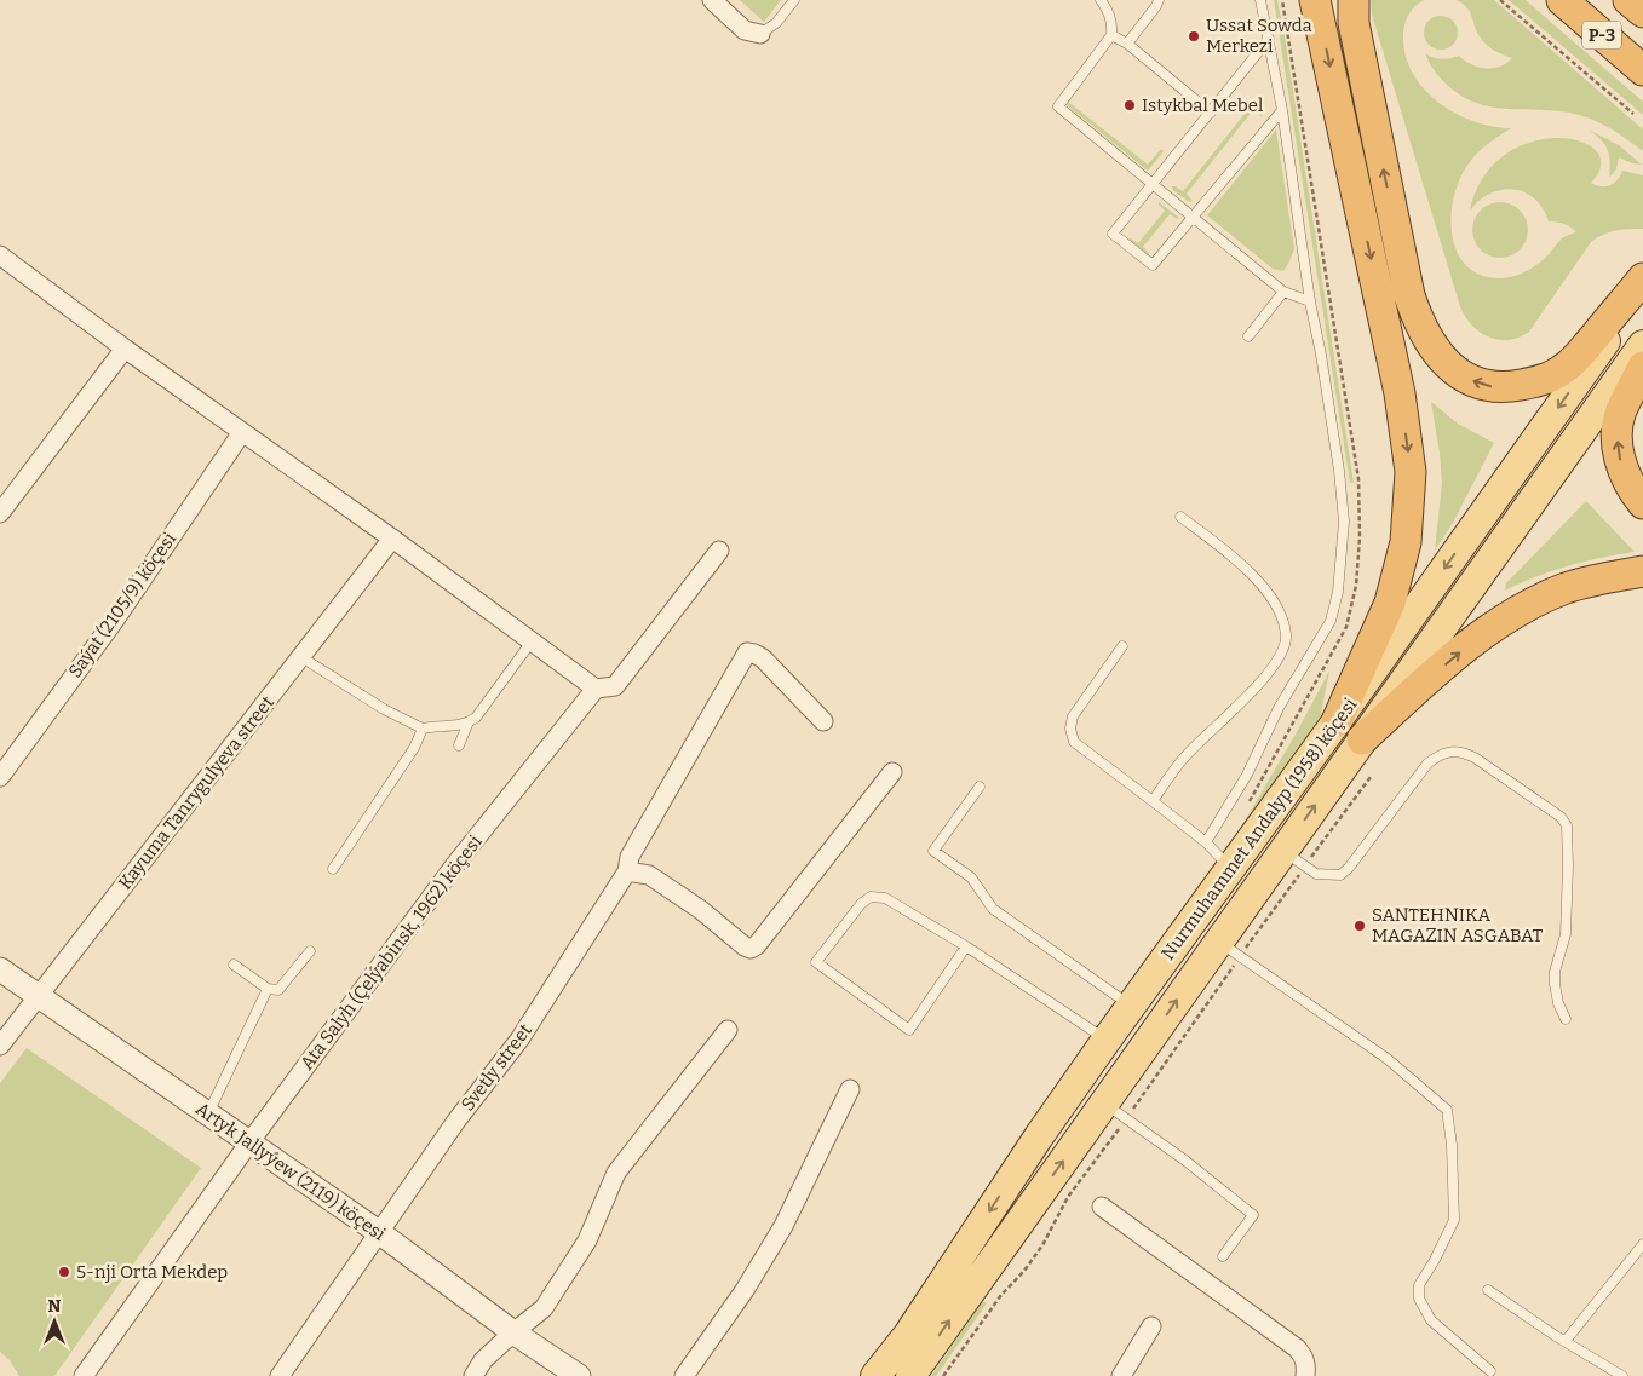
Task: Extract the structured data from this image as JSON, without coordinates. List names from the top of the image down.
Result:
{
  "streets": {
    "highway": ["P-3"],
    "main road": ["Nurmuhammet Andalyp (1958) köçesi"],
    "street": [
      "Saýat (2105/9) köçesi",
      "Kayuma Tanrygulyeva street",
      "Ata Salyh (Çelýabinsk, 1962) köçesi",
      "Svetly street",
      "Artyk Jallyýew (2119) köçesi"
    ]
  },
  "crossings": [
    ["Kayuma Tanrygulyeva street", "Artyk Jallyýew (2119) köçesi"],
    ["Ata Salyh (Çelýabinsk, 1962) köçesi", "Artyk Jallyýew (2119) köçesi"],
    ["Svetly street", "Artyk Jallyýew (2119) köçesi"]
  ],
  "places": [
    "Ussat Sowda Merkezi",
    "Istykbal Mebel",
    "SANTEHNIKA MAGAZIN ASGABAT",
    "5-nji Orta Mekdep"
  ],
  "north": "top"
}
